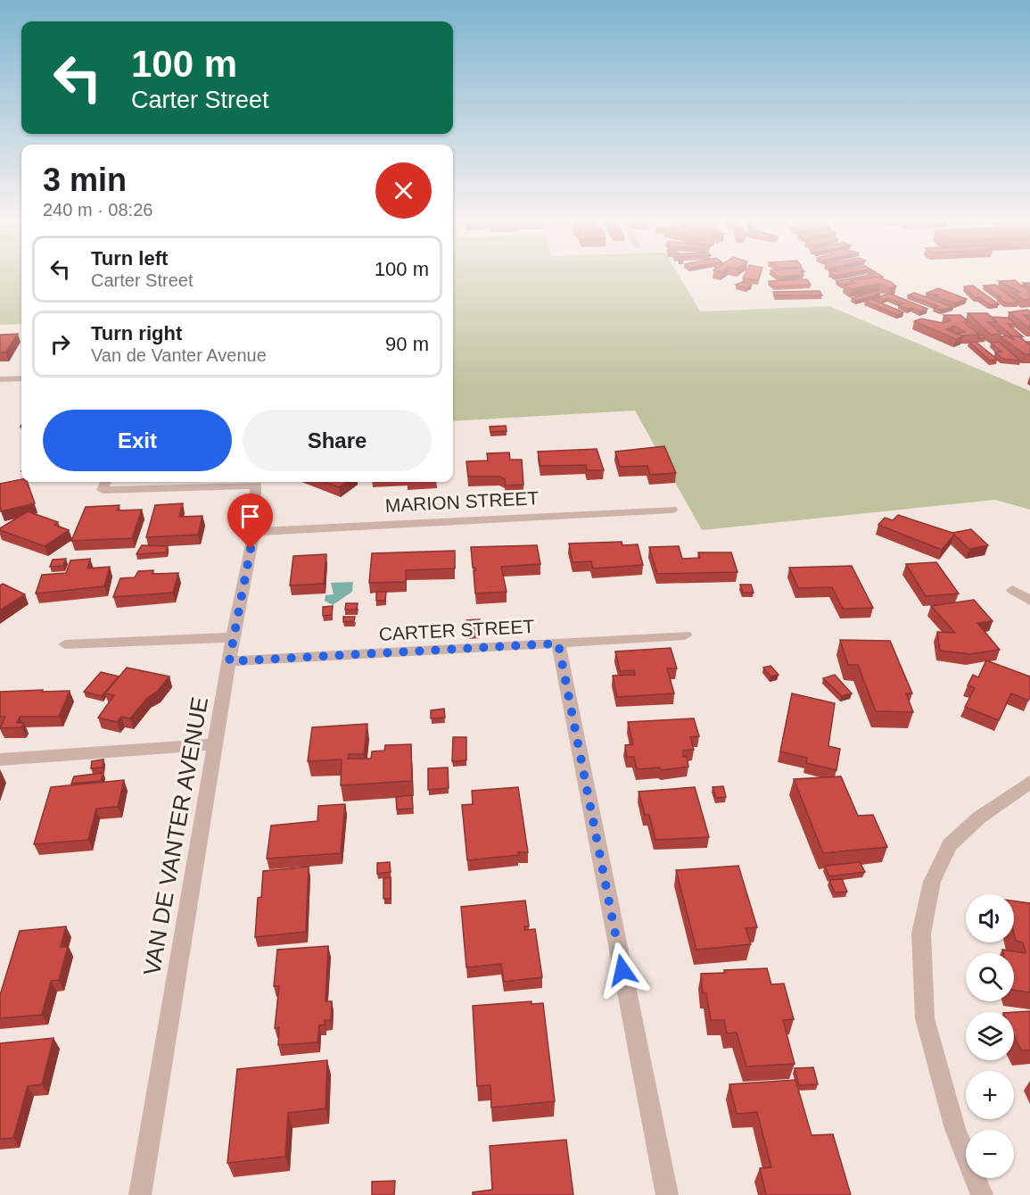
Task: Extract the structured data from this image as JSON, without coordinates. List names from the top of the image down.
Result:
{
  "streets": {
    "street": ["MARION STREET", "CARTER STREET", "VAN DE VANTER AVENUE"]
  },
  "crossings": [
    ["MARION STREET", "VAN DE VANTER AVENUE"],
    ["CARTER STREET", "VAN DE VANTER AVENUE"]
  ],
  "page": {
    "turn": ["100 m", "Carter Street"],
    "heading": ["3 min", "240 m · 08:26"],
    "list": [
      {
        "name": "Turn left",
        "note": "Carter Street",
        "value": "100 m"
      },
      {
        "name": "Turn right",
        "note": "Van de Vanter Avenue",
        "value": "90 m"
      }
    ],
    "buttons": ["Exit", "Share"],
    "map_buttons": ["+", "−"]
  }
}
